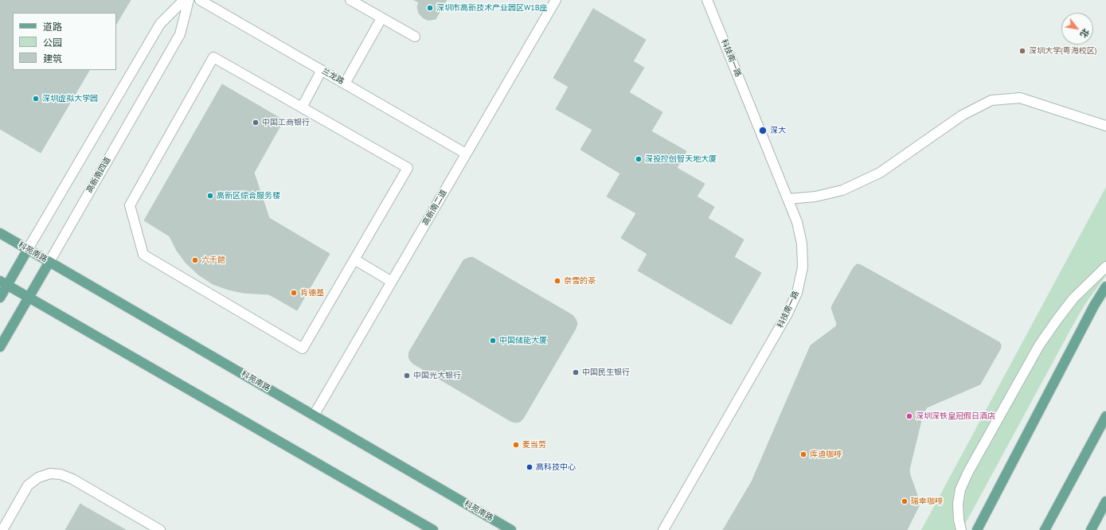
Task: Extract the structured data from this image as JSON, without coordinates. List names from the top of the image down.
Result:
{
  "streets": {
    "main road": ["高新南四道", "科苑南路"],
    "street": ["科技南一路", "兰龙路", "高新南二道"]
  },
  "crossings": [
    ["兰龙路", "高新南二道"],
    ["高新南四道", "科苑南路"],
    ["高新南二道", "科苑南路"]
  ],
  "places": [
    "深圳市高新技术产业园区W1B座",
    "深圳大学(粤海校区)",
    "深圳虚拟大学园",
    "中国工商银行",
    "深大",
    "深投控创智天地大厦",
    "高新区综合服务楼",
    "六千館",
    "奈雪的茶",
    "肯德基",
    "中国储能大厦",
    "中国民生银行",
    "中国光大银行",
    "深圳深铁皇冠假日酒店",
    "麦当劳",
    "库迪咖啡",
    "高科技中心",
    "瑞幸咖啡"
  ],
  "legend": ["道路", "公园", "建筑"],
  "north": "bottom right"
}
